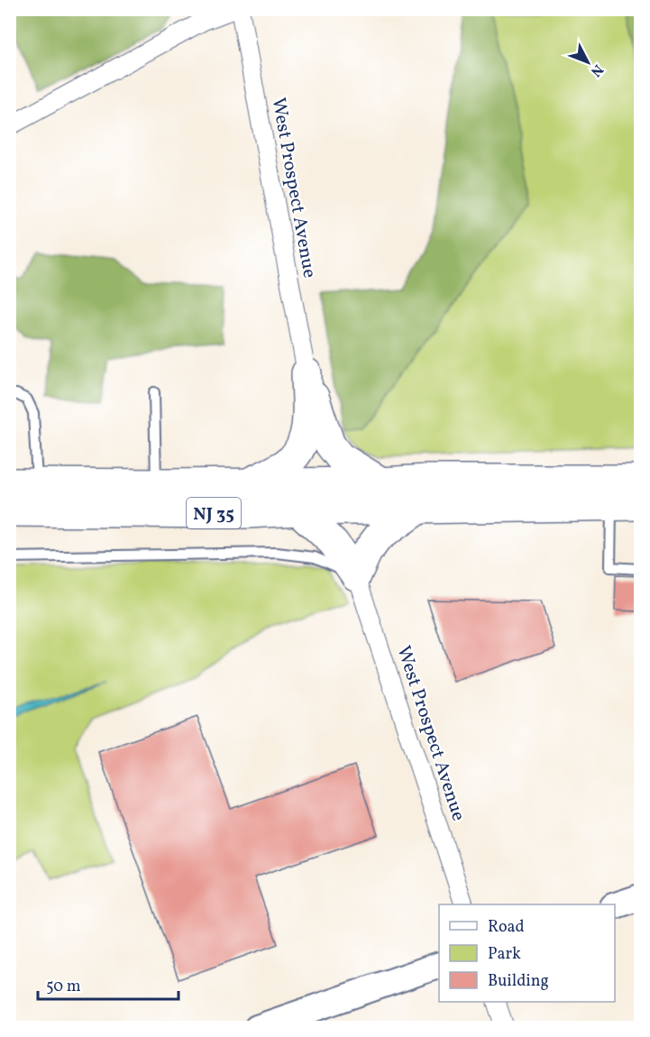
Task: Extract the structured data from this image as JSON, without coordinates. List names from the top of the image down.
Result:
{
  "streets": {
    "highway": ["NJ 35"],
    "street": ["West Prospect Avenue"]
  },
  "legend": ["Road", "Park", "Building"],
  "scale_bar": "50 m",
  "north": "bottom right"
}
